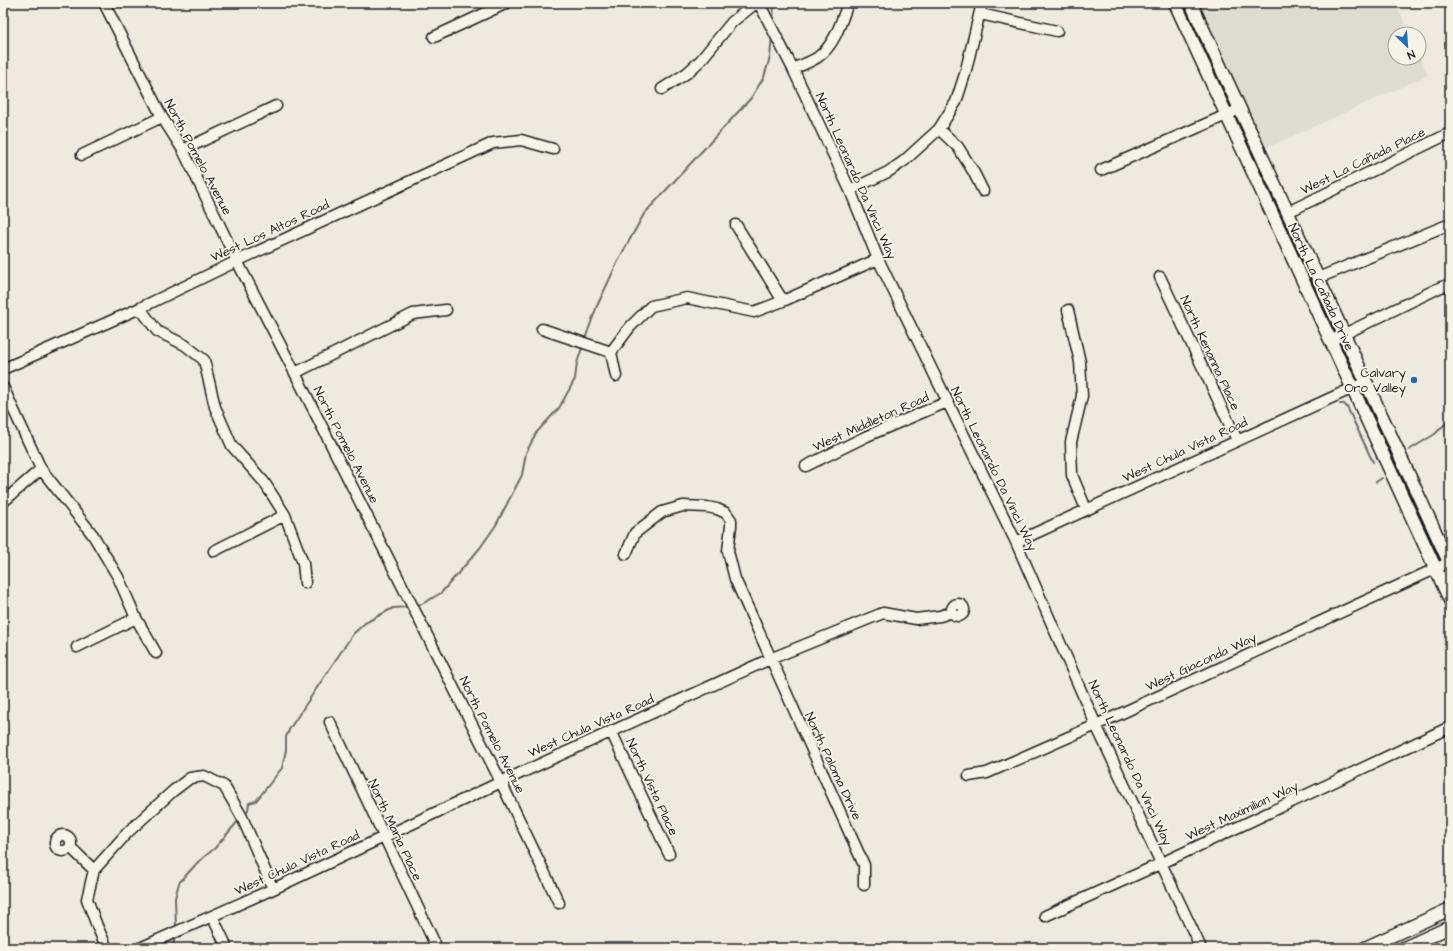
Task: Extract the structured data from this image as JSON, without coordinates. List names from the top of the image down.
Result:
{
  "streets": {
    "main road": ["North La Cañada Drive"],
    "street": [
      "North Pomelo Avenue",
      "West La Cañada Place",
      "North Leonardo Da Vinci Way",
      "West Los Altos Road",
      "North Kenanna Place",
      "West Middleton Road",
      "West Chula Vista Road",
      "West Giaconda Way",
      "North Paloma Drive",
      "North Vista Place",
      "West Maximilian Way",
      "North Maria Place"
    ]
  },
  "crossings": [
    ["North Pomelo Avenue", "West Los Altos Road"],
    ["North Pomelo Avenue", "West Chula Vista Road"],
    ["West La Cañada Place", "North La Cañada Drive"],
    ["North Leonardo Da Vinci Way", "West Middleton Road"],
    ["North Leonardo Da Vinci Way", "West Chula Vista Road"],
    ["North Leonardo Da Vinci Way", "West Giaconda Way"],
    ["North Leonardo Da Vinci Way", "West Maximilian Way"],
    ["North La Cañada Drive", "West Chula Vista Road"],
    ["North La Cañada Drive", "West Giaconda Way"],
    ["North Kenanna Place", "West Chula Vista Road"],
    ["West Chula Vista Road", "North Paloma Drive"],
    ["West Chula Vista Road", "North Vista Place"],
    ["West Chula Vista Road", "North Maria Place"]
  ],
  "places": ["Calvary Oro Valley"],
  "north": "bottom right"
}
